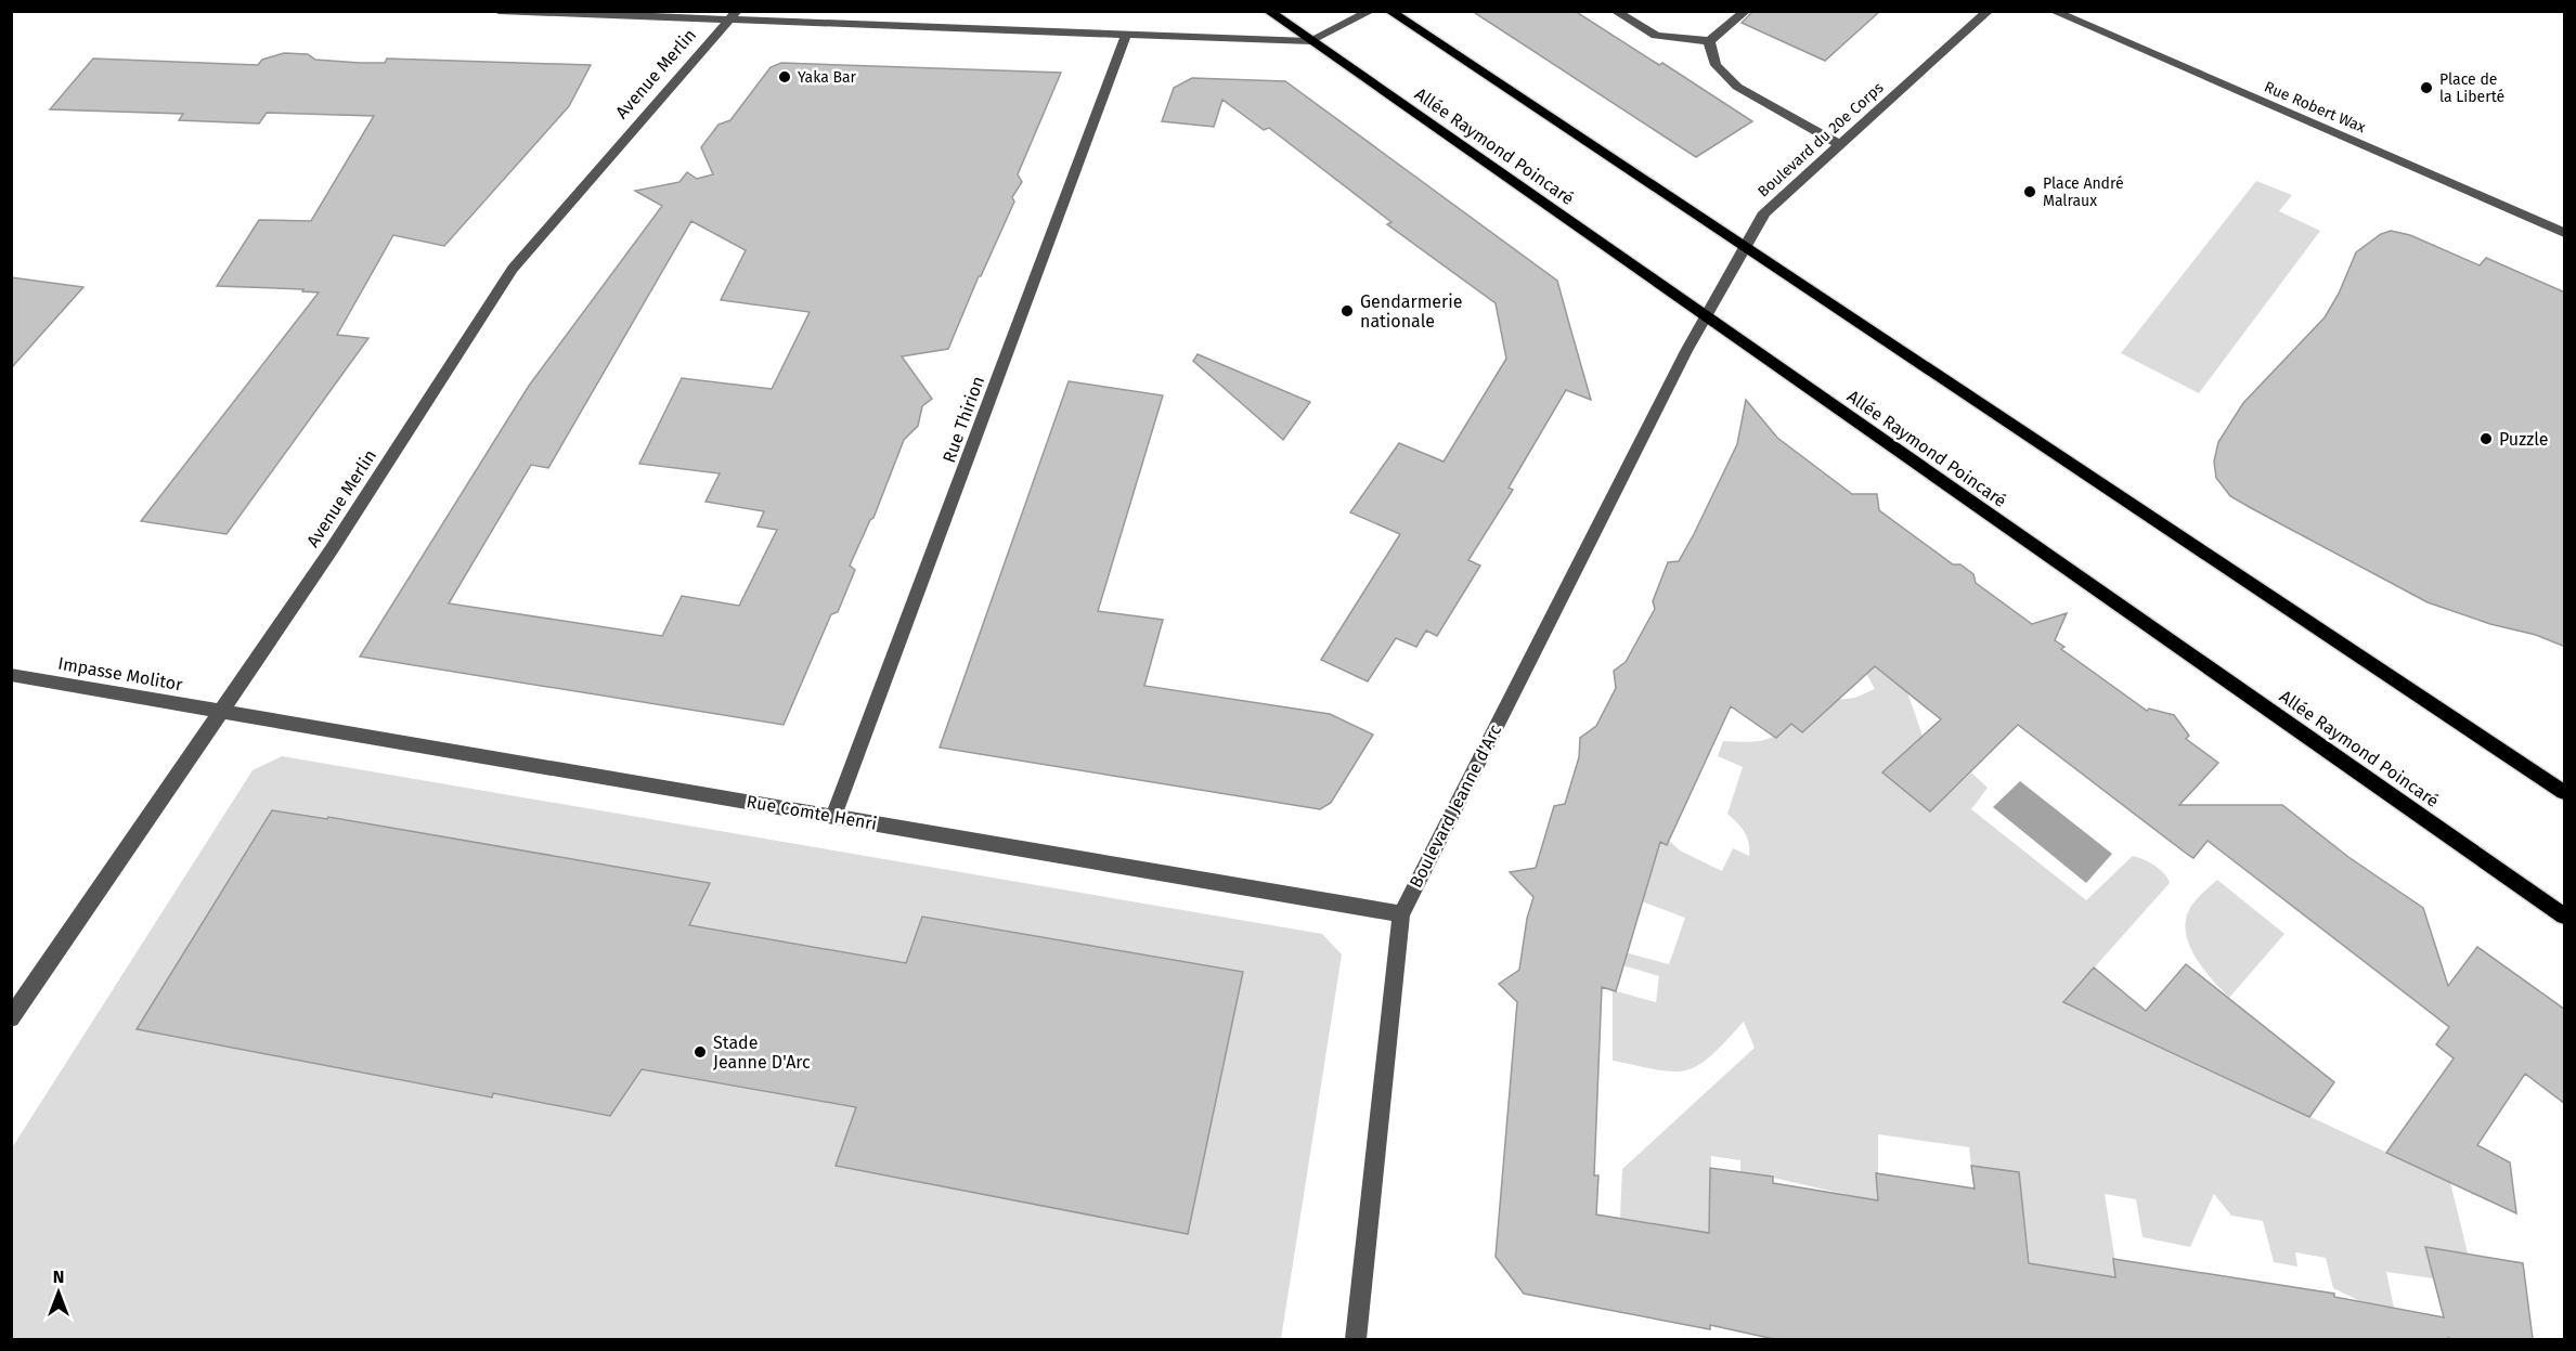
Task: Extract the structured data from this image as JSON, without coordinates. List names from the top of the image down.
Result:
{
  "streets": {
    "main road": ["Allée Raymond Poincaré"],
    "street": [
      "Avenue Merlin",
      "Rue Robert Wax",
      "Boulevard du 20e Corps",
      "Rue Thirion",
      "Impasse Molitor",
      "Boulevard Jeanne d'Arc",
      "Rue Comte Henri"
    ]
  },
  "crossings": [
    ["Avenue Merlin", "Impasse Molitor"],
    ["Avenue Merlin", "Rue Comte Henri"],
    ["Boulevard du 20e Corps", "Allée Raymond Poincaré"],
    ["Boulevard du 20e Corps", "Boulevard Jeanne d'Arc"],
    ["Allée Raymond Poincaré", "Boulevard Jeanne d'Arc"],
    ["Rue Thirion", "Rue Comte Henri"],
    ["Impasse Molitor", "Rue Comte Henri"],
    ["Boulevard Jeanne d'Arc", "Rue Comte Henri"]
  ],
  "places": [
    "Yaka Bar",
    "Place de la Liberté",
    "Place André Malraux",
    "Gendarmerie nationale",
    "Puzzle",
    "Stade Jeanne D'Arc"
  ],
  "north": "top"
}
